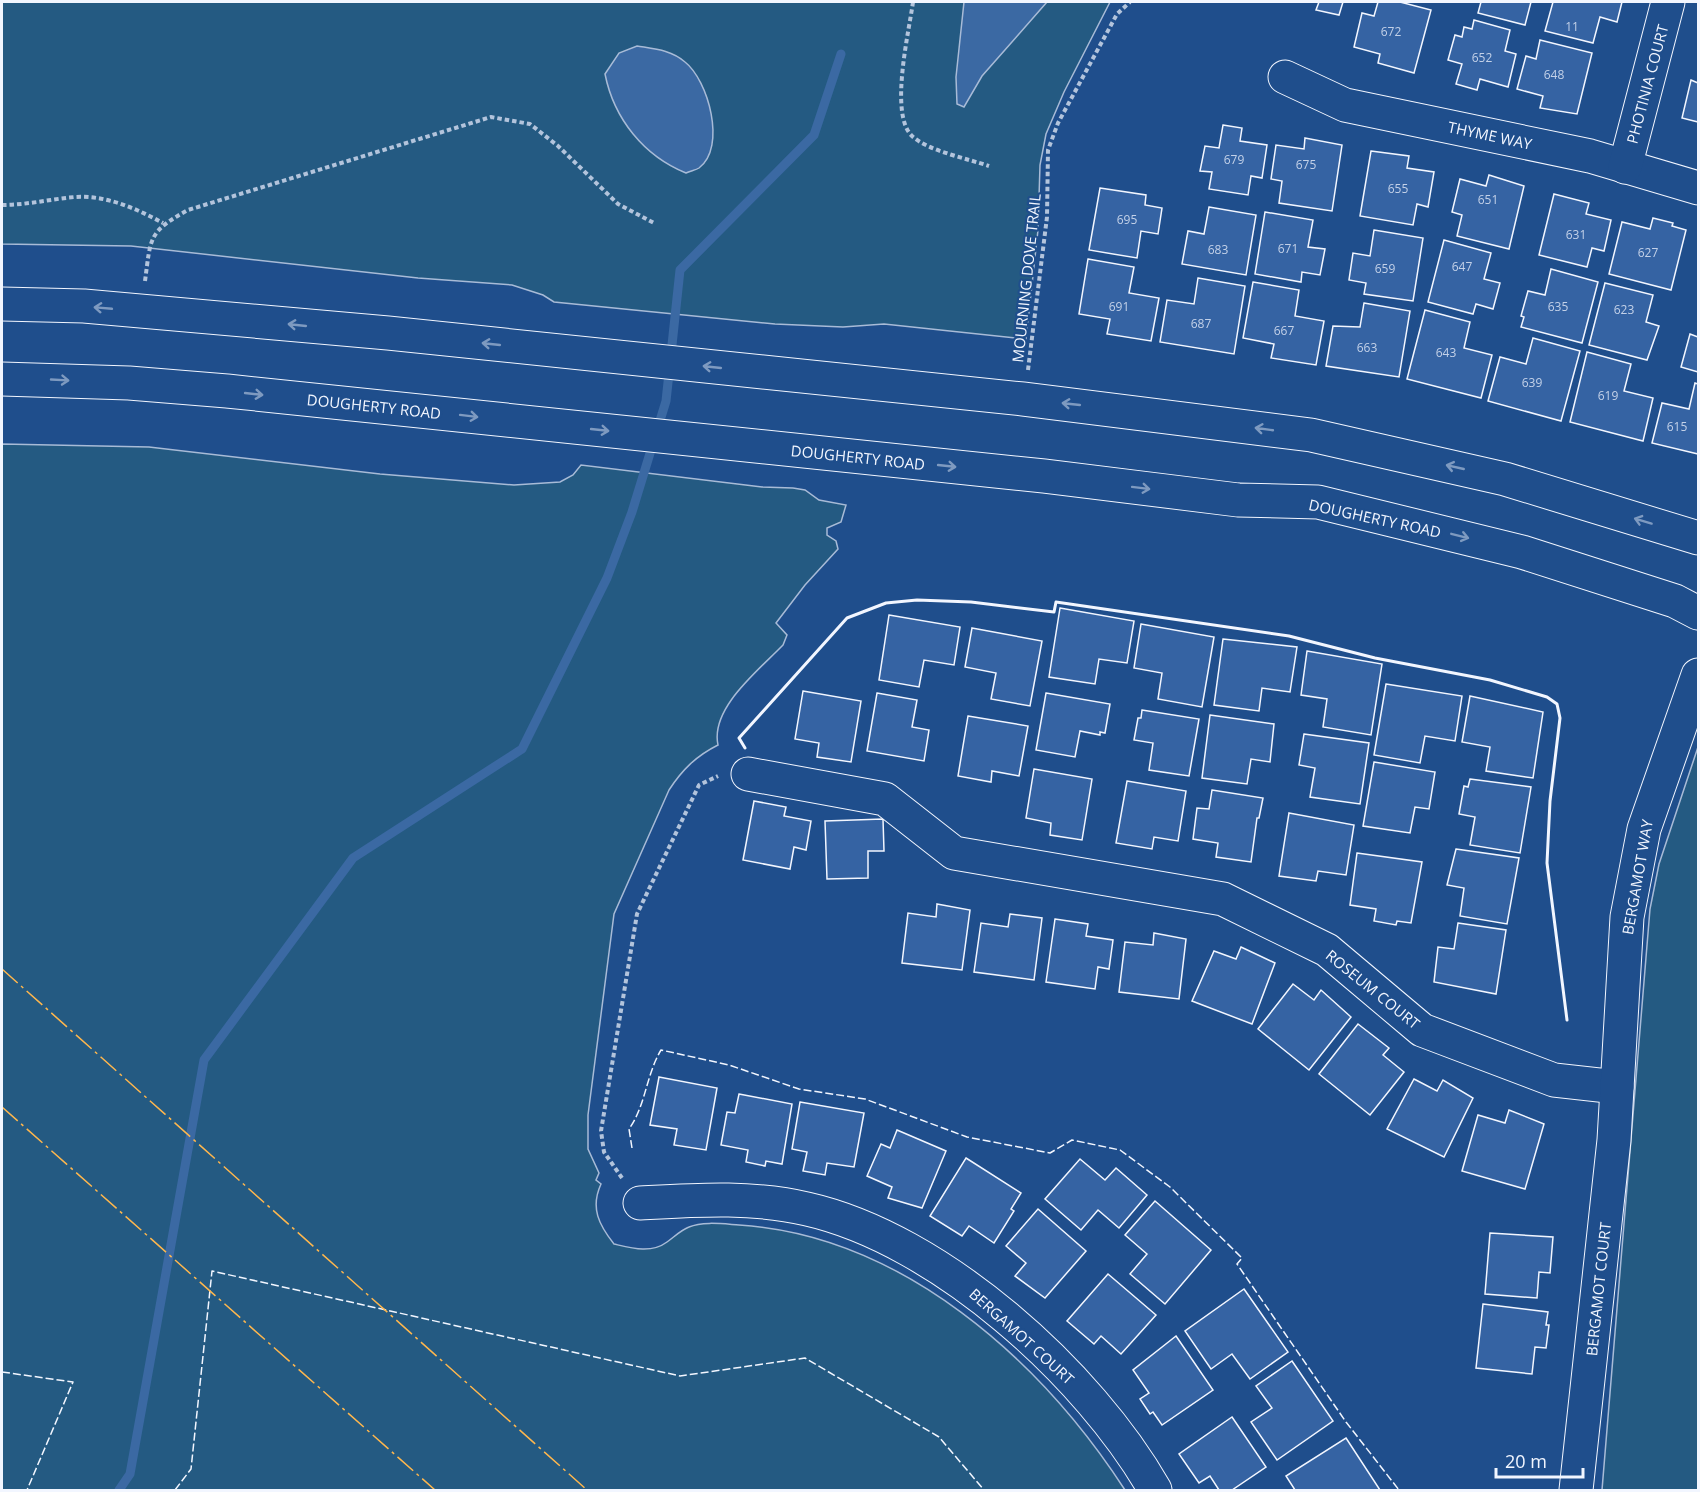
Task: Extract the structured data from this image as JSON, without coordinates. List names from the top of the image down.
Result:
{
  "streets": {
    "main road": [
      "PHOTINIA COURT",
      "THYME WAY",
      "DOUGHERTY ROAD",
      "BERGAMOT WAY",
      "ROSEUM COURT",
      "BERGAMOT COURT"
    ],
    "path": ["MOURNING DOVE TRAIL"]
  },
  "crossings": [
    ["PHOTINIA COURT", "THYME WAY"],
    ["BERGAMOT WAY", "ROSEUM COURT"],
    ["BERGAMOT WAY", "BERGAMOT COURT"],
    ["ROSEUM COURT", "BERGAMOT COURT"]
  ],
  "house_numbers": [
    "11",
    "672",
    "652",
    "648",
    "679",
    "675",
    "655",
    "651",
    "695",
    "631",
    "671",
    "683",
    "627",
    "647",
    "659",
    "691",
    "635",
    "623",
    "687",
    "667",
    "663",
    "643",
    "639",
    "619",
    "615"
  ],
  "scale_bar": "20 m"
}
